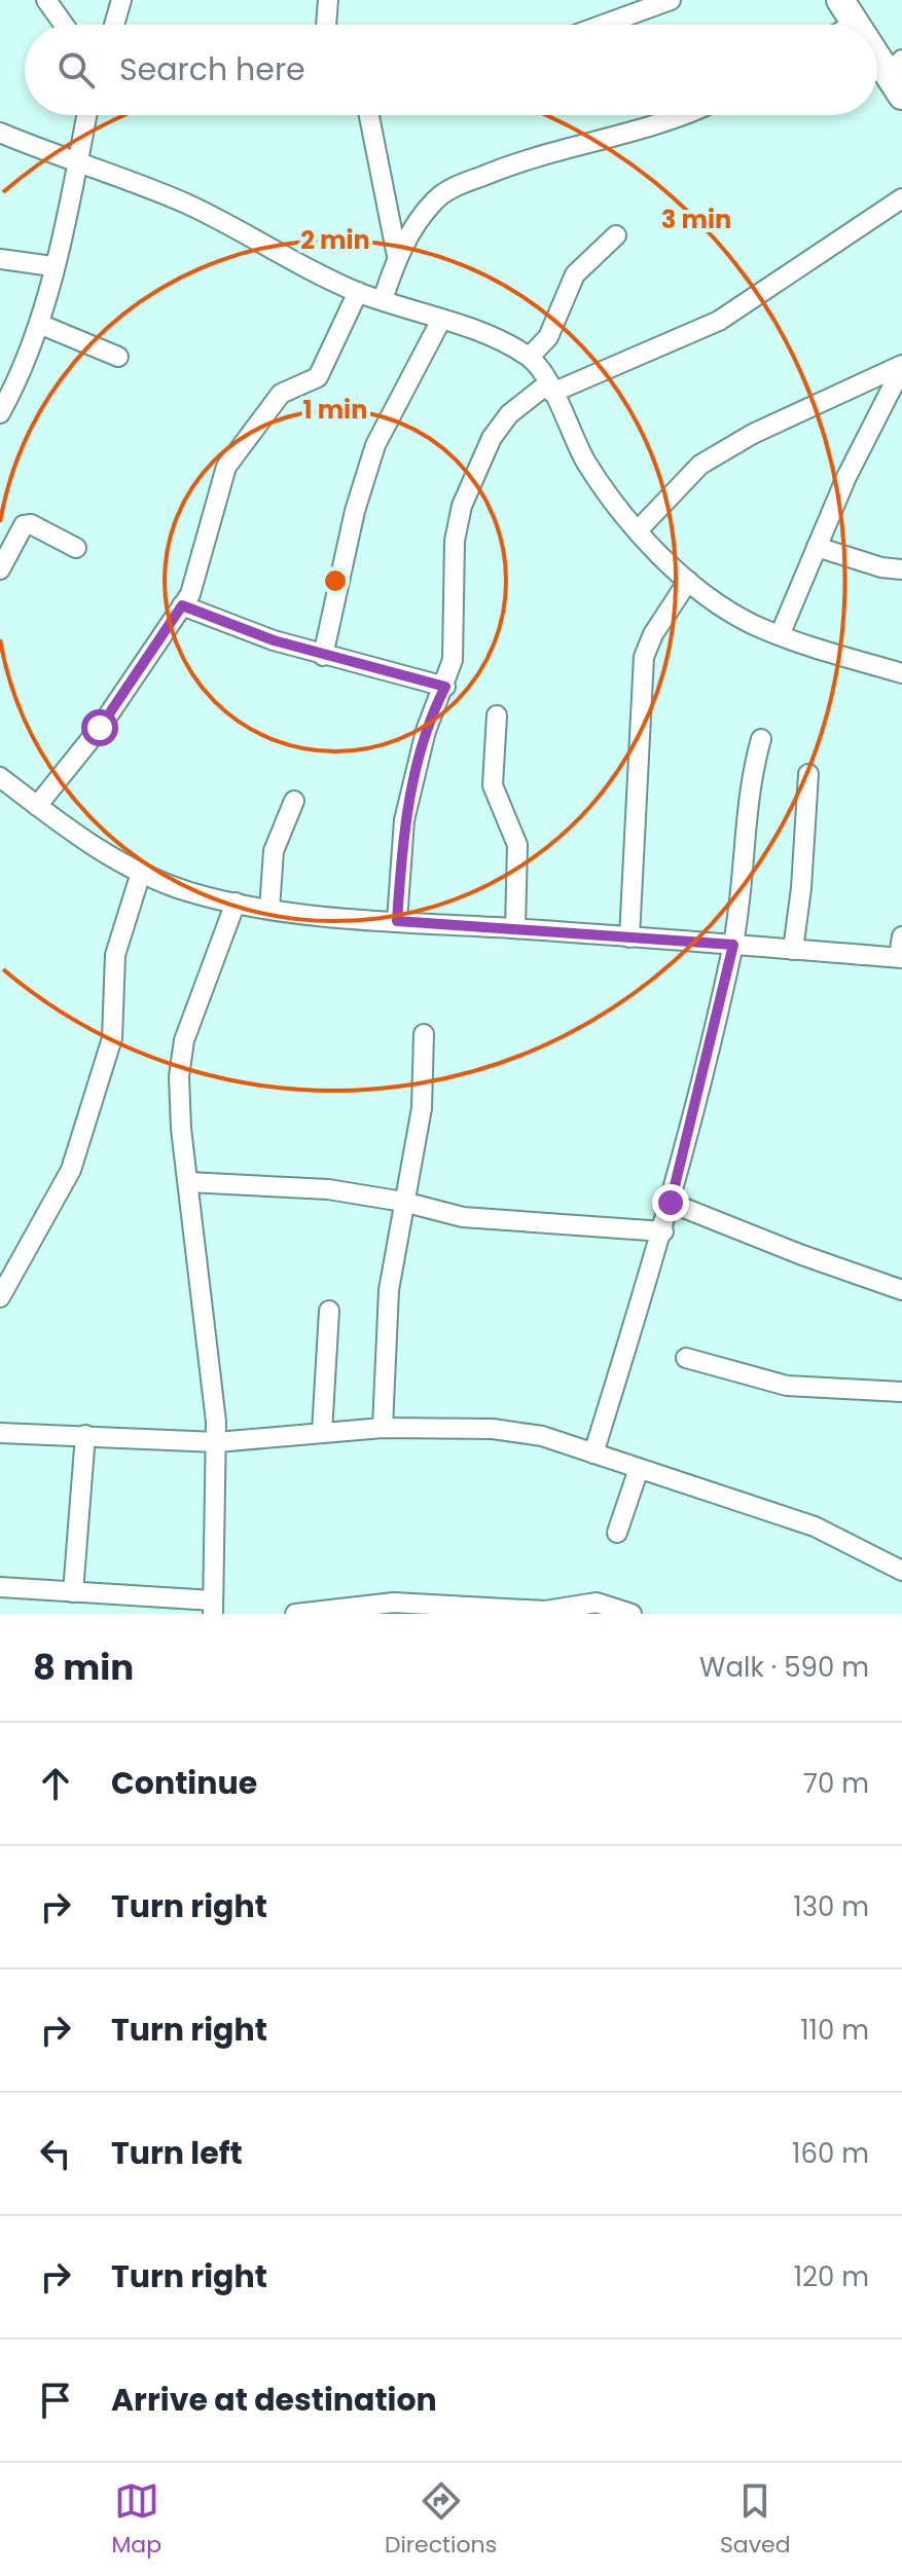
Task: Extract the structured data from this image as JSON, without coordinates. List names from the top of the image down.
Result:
{
  "page": {
    "search": "Search here",
    "heading": ["8 min", "Walk · 590 m"],
    "list": [
      ["Continue", "70 m"],
      ["Turn right", "130 m"],
      ["Turn right", "110 m"],
      ["Turn left", "160 m"],
      ["Turn right", "120 m"],
      "Arrive at destination"
    ],
    "nav": ["Map", "Directions", "Saved"]
  },
  "rings": ["3 min", "2 min", "1 min"]
}
